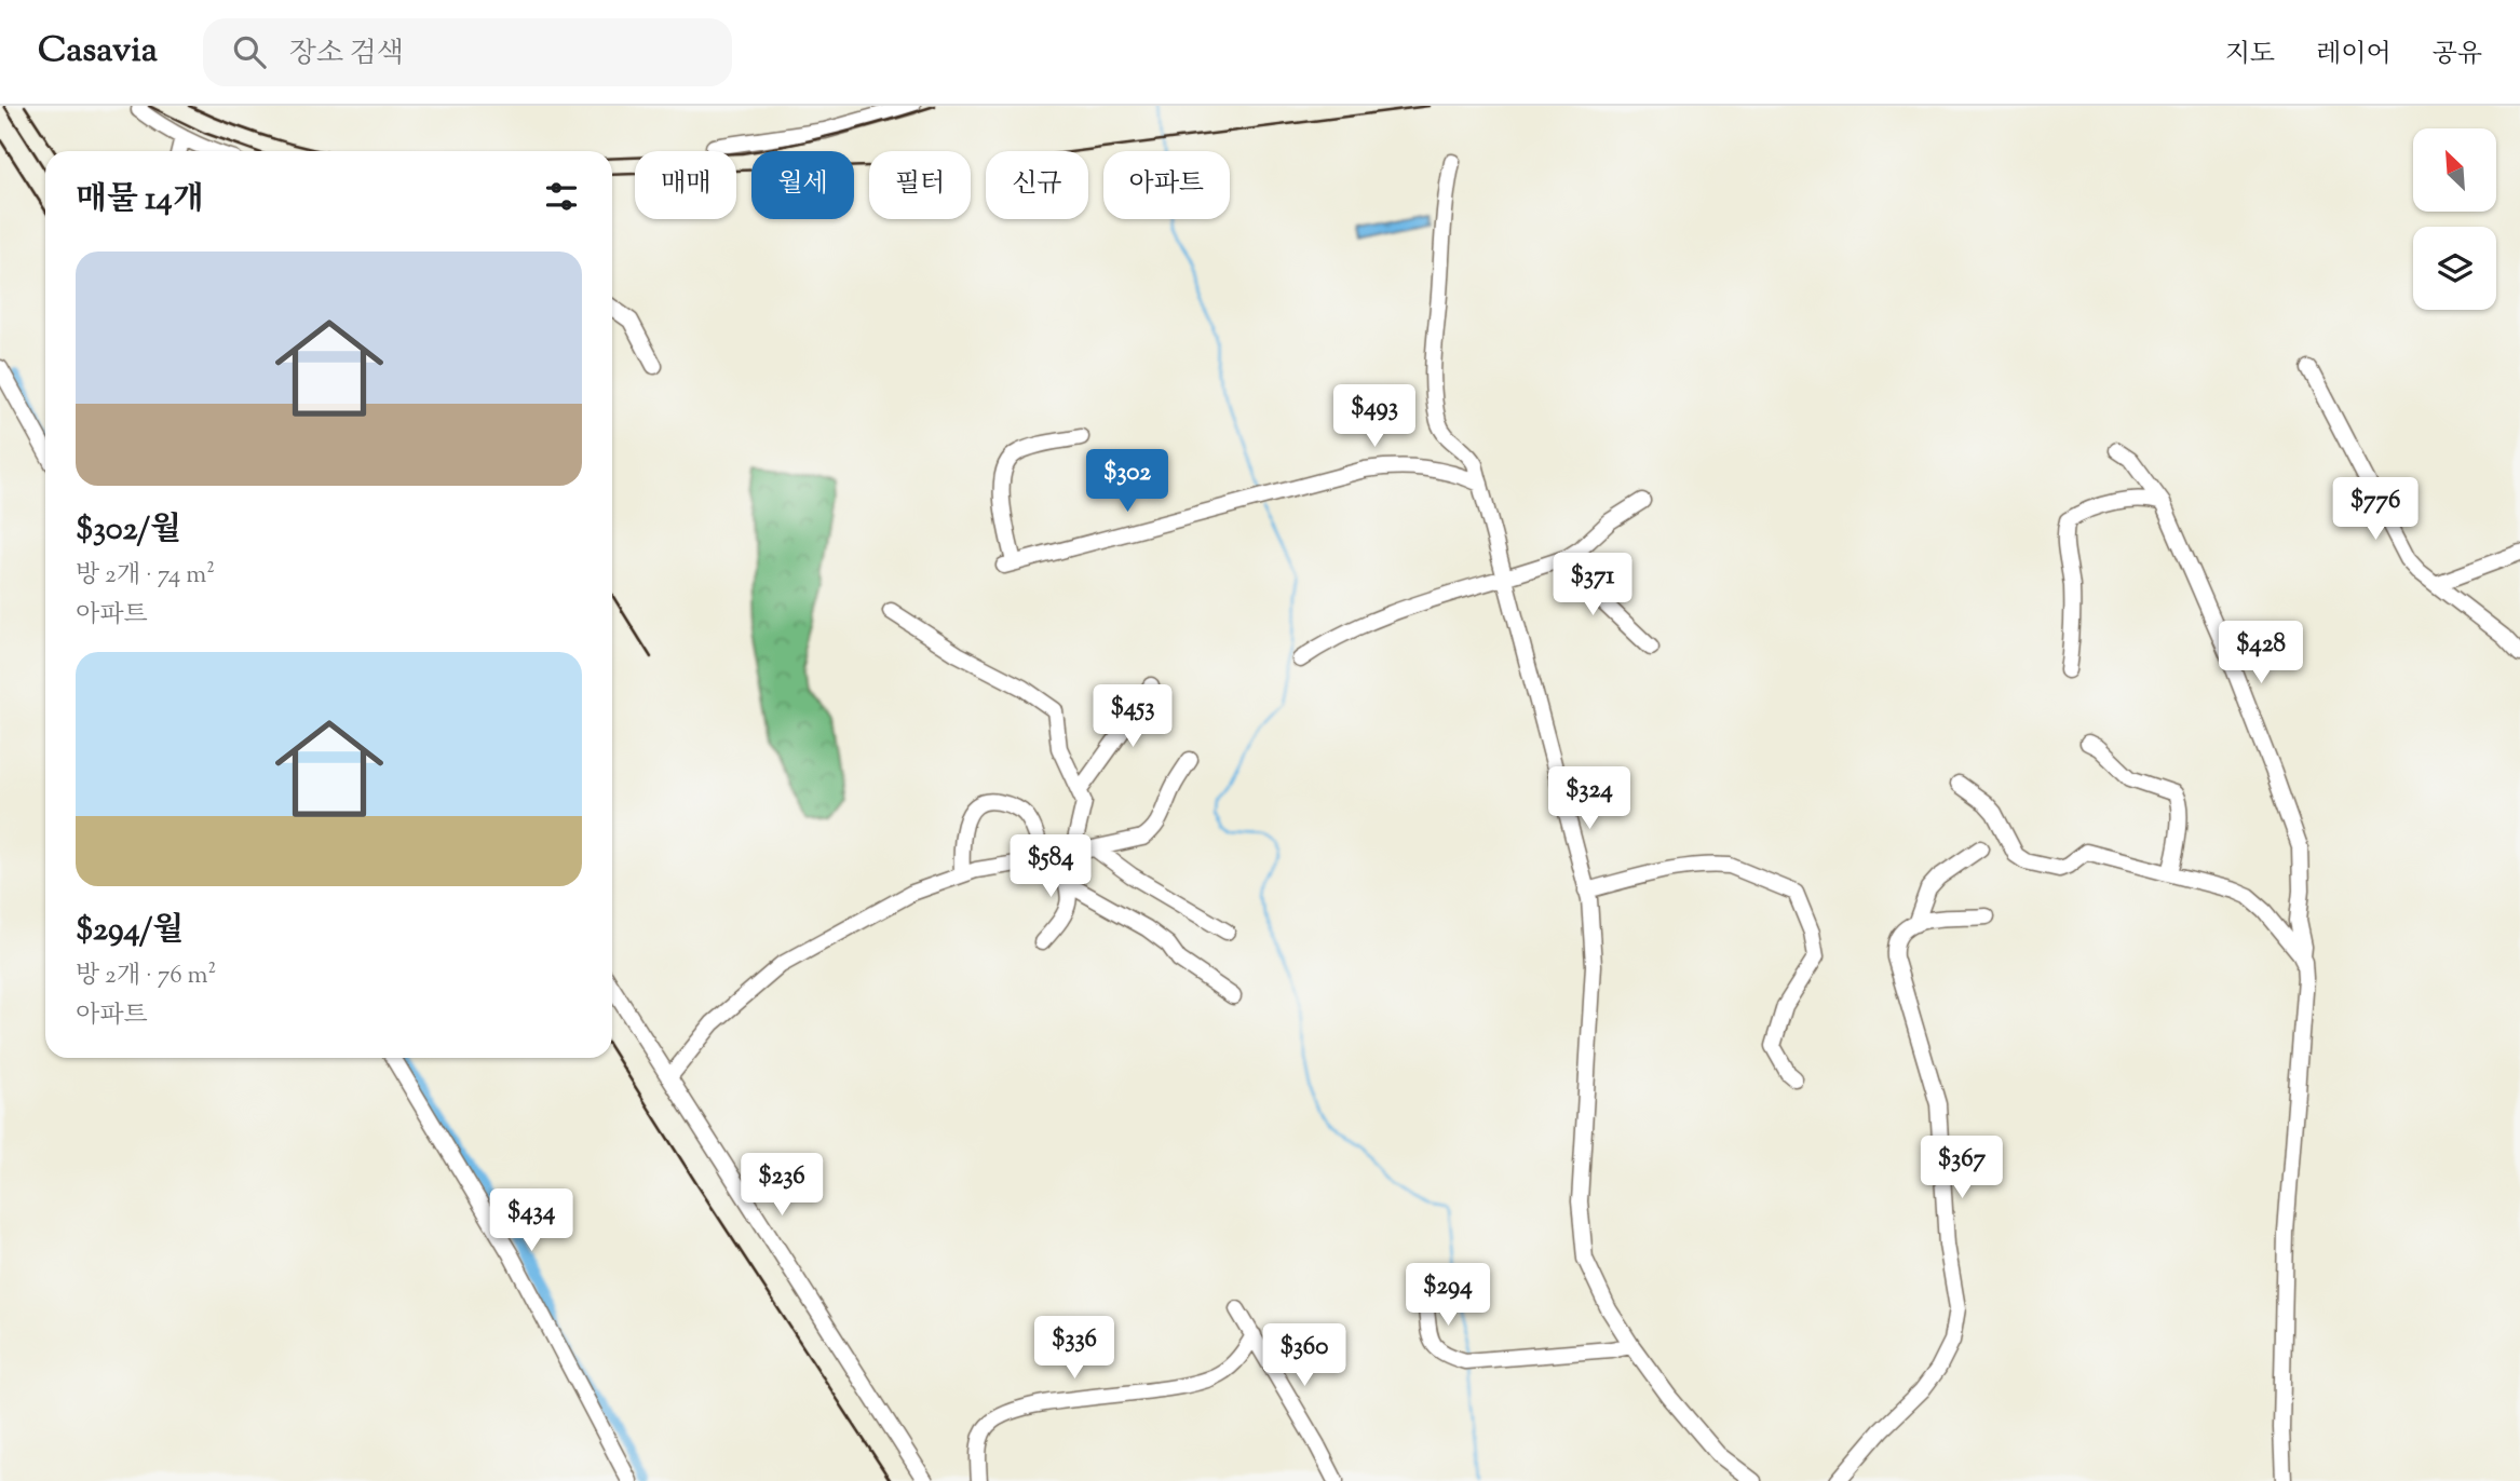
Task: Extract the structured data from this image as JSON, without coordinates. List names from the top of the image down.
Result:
{
  "north": "top left",
  "page": {
    "header": "Casavia",
    "search": "장소 검색",
    "nav": ["지도", "레이어", "공유"],
    "chip": [
      "매매",
      "월세",
      "필터",
      "신규",
      "아파트"
    ],
    "heading": "매물 14개",
    "list": [
      {
        "name": "$302/월",
        "note": "방 2개 · 74 m² · 아파트"
      },
      {
        "name": "$294/월",
        "note": "방 2개 · 76 m² · 아파트"
      }
    ],
    "price": [
      "$493",
      "$302",
      "$776",
      "$371",
      "$428",
      "$453",
      "$324",
      "$584",
      "$367",
      "$236",
      "$434",
      "$294",
      "$336",
      "$360"
    ]
  }
}
